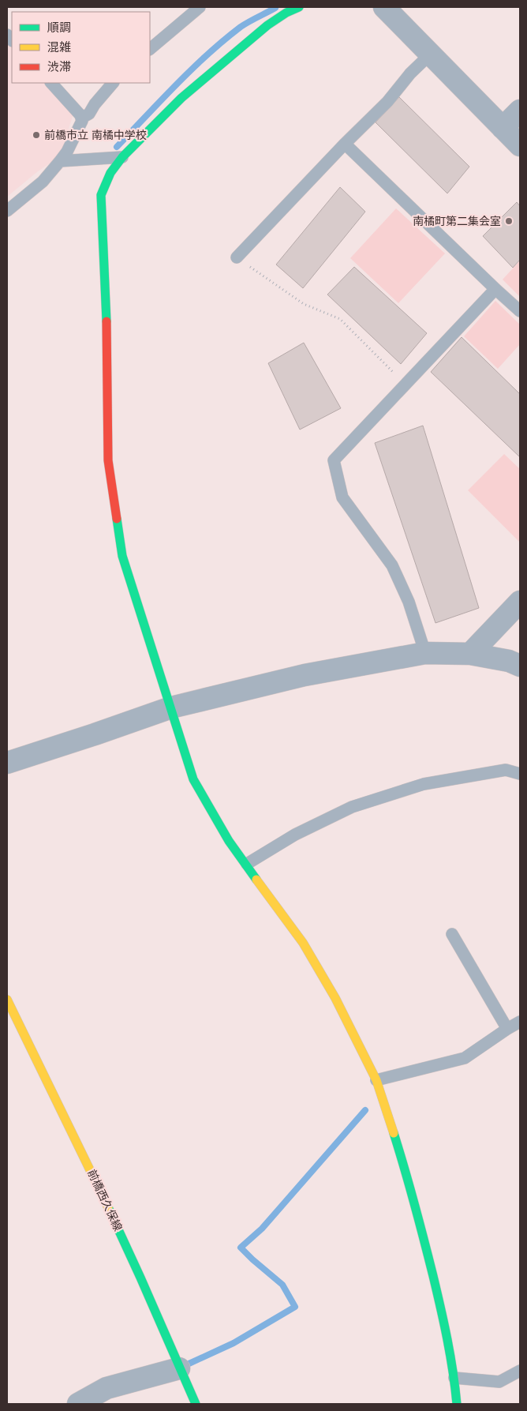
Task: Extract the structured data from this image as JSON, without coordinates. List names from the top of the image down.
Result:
{
  "streets": {
    "street": ["前橋西久保線"]
  },
  "places": ["前橋市立 南橘中学校", "南橘町第二集会室"],
  "legend": ["順調", "混雑", "渋滞"]
}
